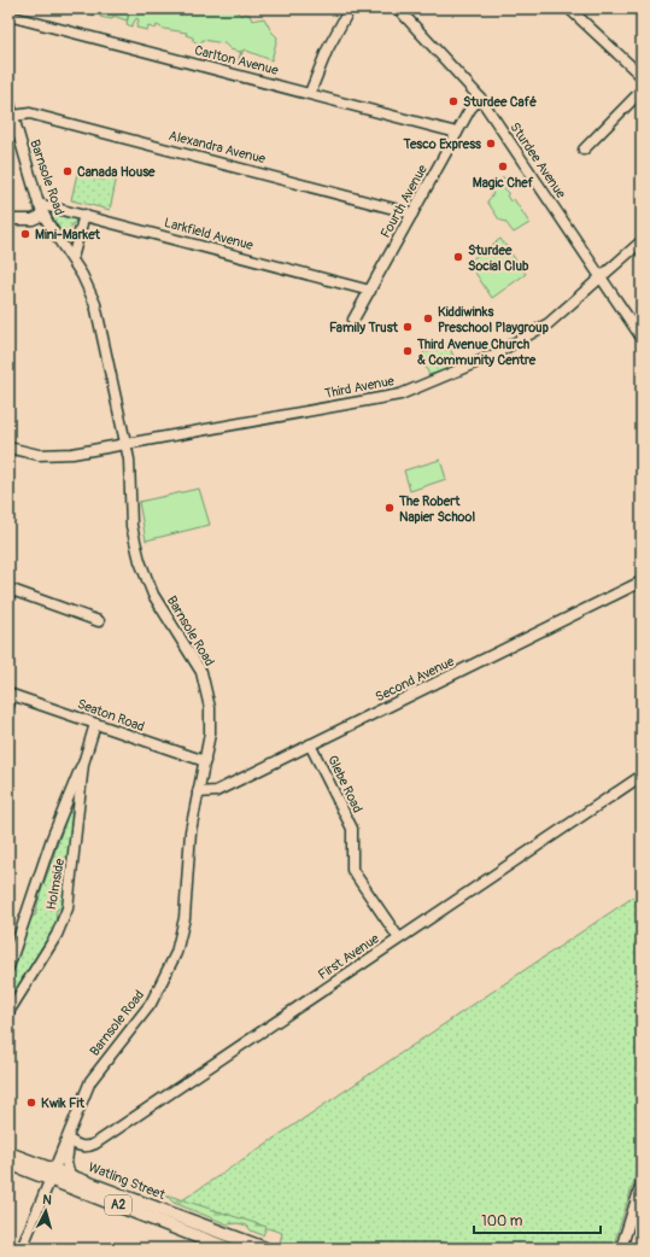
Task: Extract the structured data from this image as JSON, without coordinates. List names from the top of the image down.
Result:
{
  "streets": {
    "main road": ["Watling Street", "A2"],
    "street": [
      "Carlton Avenue",
      "Alexandra Avenue",
      "Sturdee Avenue",
      "Barnsole Road",
      "Fourth Avenue",
      "Larkfield Avenue",
      "Third Avenue",
      "Second Avenue",
      "Seaton Road",
      "Glebe Road",
      "Holmside",
      "First Avenue"
    ]
  },
  "crossings": [
    ["Carlton Avenue", "Fourth Avenue"],
    ["Alexandra Avenue", "Barnsole Road"],
    ["Alexandra Avenue", "Fourth Avenue"],
    ["Sturdee Avenue", "Fourth Avenue"],
    ["Sturdee Avenue", "Third Avenue"],
    ["Barnsole Road", "Larkfield Avenue"],
    ["Barnsole Road", "Third Avenue"],
    ["Barnsole Road", "Second Avenue"],
    ["Barnsole Road", "Seaton Road"],
    ["Barnsole Road", "First Avenue"],
    ["Barnsole Road", "Watling Street"],
    ["Fourth Avenue", "Larkfield Avenue"],
    ["Second Avenue", "Glebe Road"],
    ["Seaton Road", "Holmside"],
    ["Glebe Road", "First Avenue"],
    ["Watling Street", "A2"]
  ],
  "places": [
    "Sturdee Café",
    "Tesco Express",
    "Magic Chef",
    "Canada House",
    "Mini-Market",
    "Sturdee Social Club",
    "Kiddiwinks Preschool Playgroup",
    "Family Trust",
    "Third Avenue Church & Community Centre",
    "The Robert Napier School",
    "Kwik Fit"
  ],
  "scale_bar": "100 m",
  "north": "top"
}
